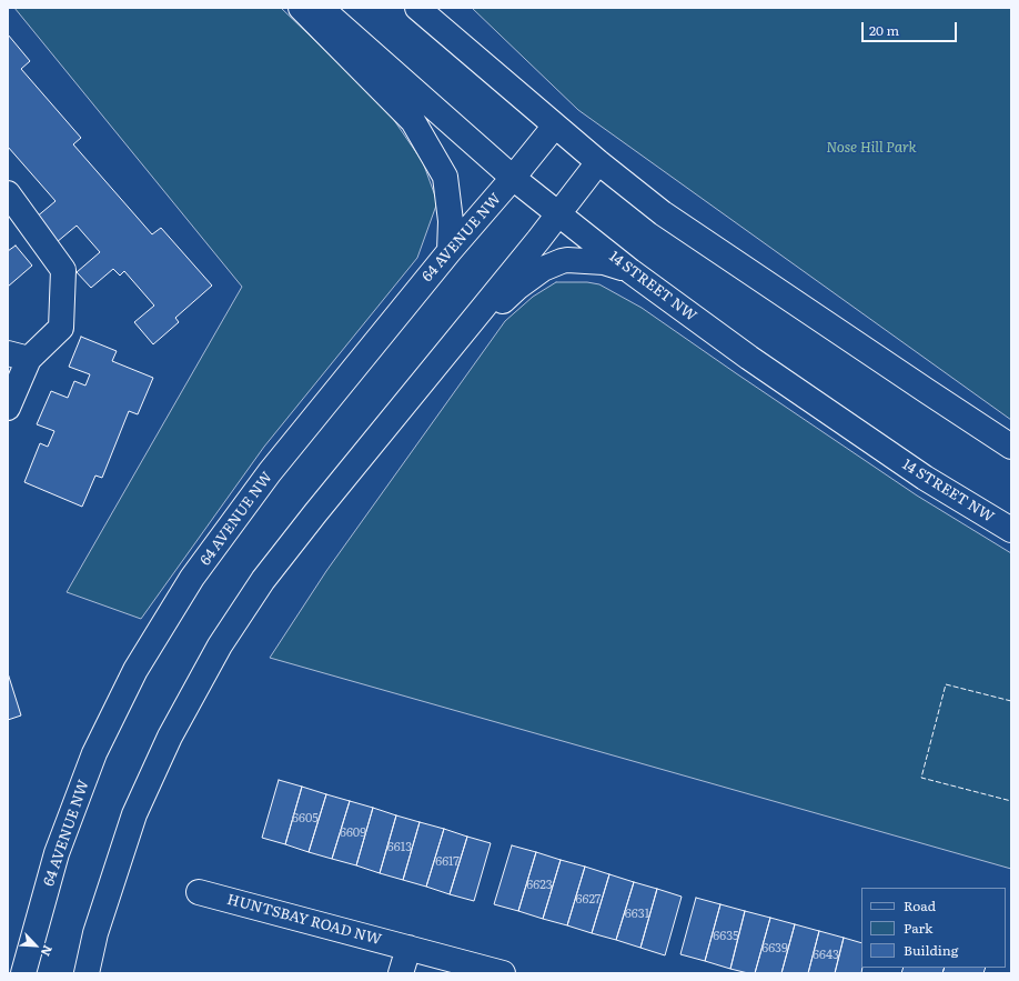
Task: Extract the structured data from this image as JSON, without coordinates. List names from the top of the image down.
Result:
{
  "streets": {
    "main road": ["64 AVENUE NW", "14 STREET NW", "HUNTSBAY ROAD NW"]
  },
  "crossings": [
    ["64 AVENUE NW", "14 STREET NW"]
  ],
  "parks": ["Nose Hill Park"],
  "house_numbers": [
    "6605",
    "6609",
    "6613",
    "6617",
    "6623",
    "6627",
    "6631",
    "6635",
    "6639",
    "6643"
  ],
  "legend": ["Road", "Park", "Building"],
  "scale_bar": "20 m",
  "north": "bottom right"
}
